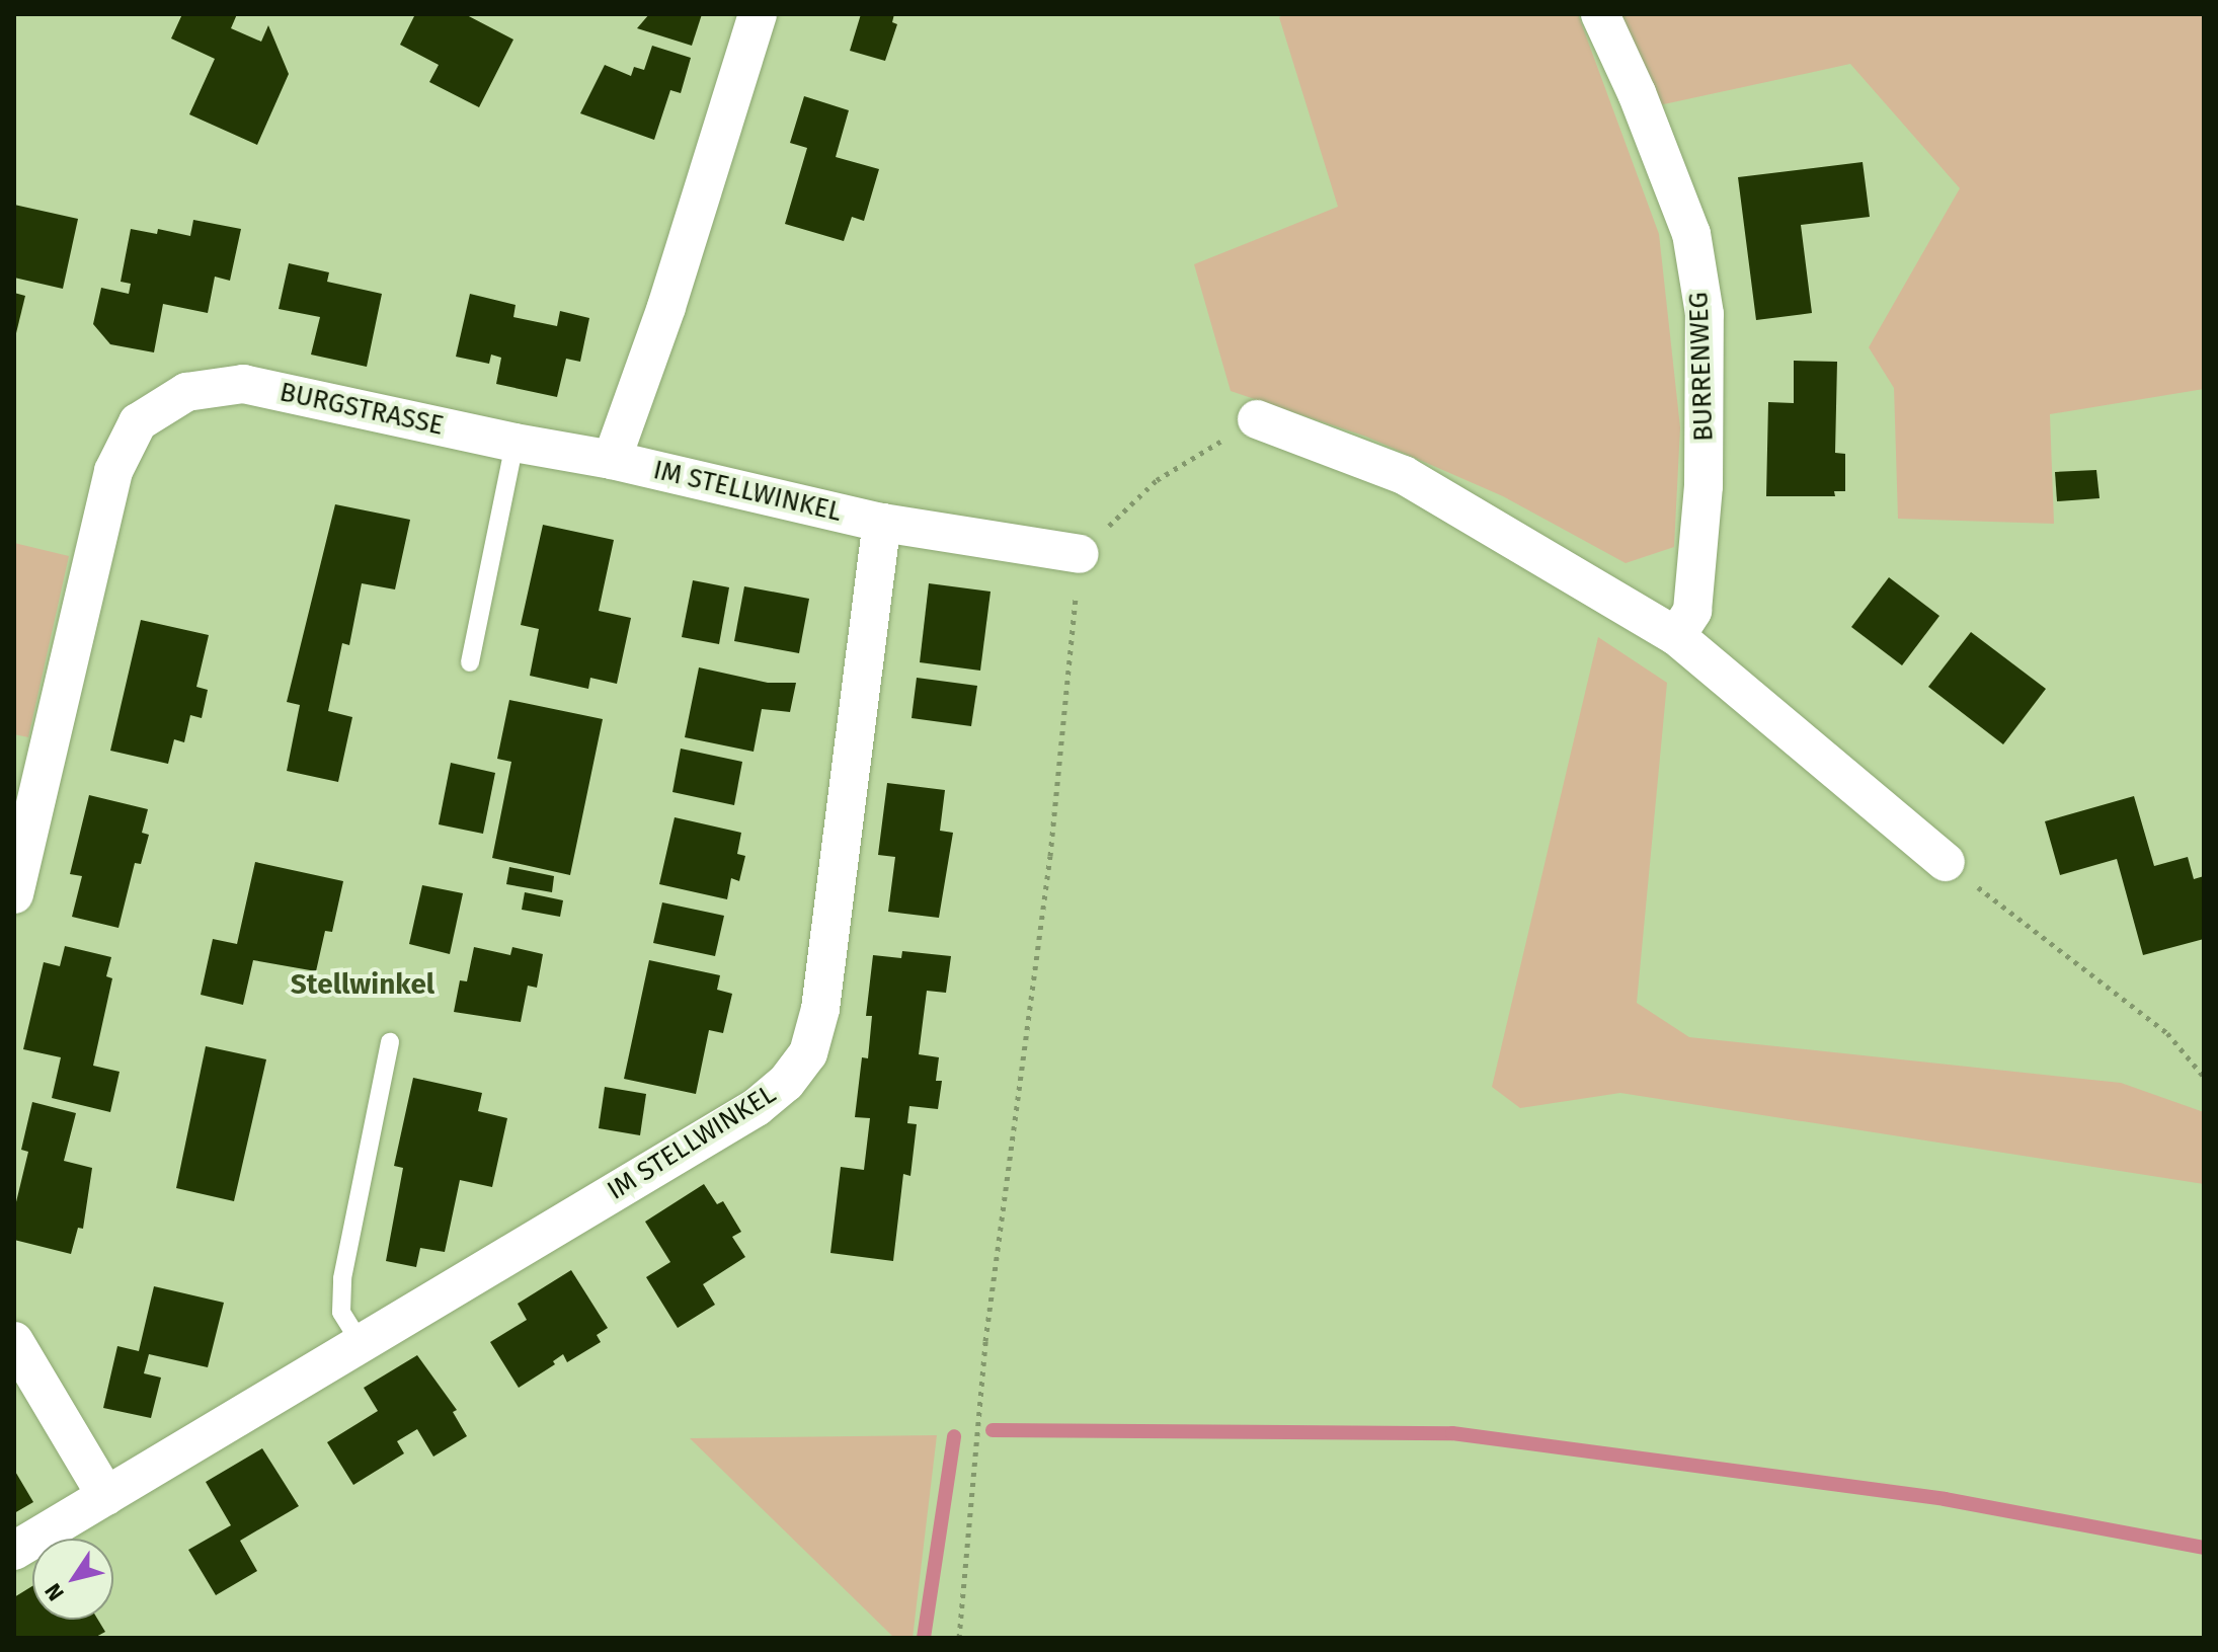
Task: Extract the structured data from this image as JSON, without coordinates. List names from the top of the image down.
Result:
{
  "streets": {
    "street": ["BURRENWEG", "BURGSTRASSE", "IM STELLWINKEL"]
  },
  "crossings": [
    ["BURGSTRASSE", "IM STELLWINKEL"]
  ],
  "districts": ["Stellwinkel"],
  "north": "bottom left"
}
